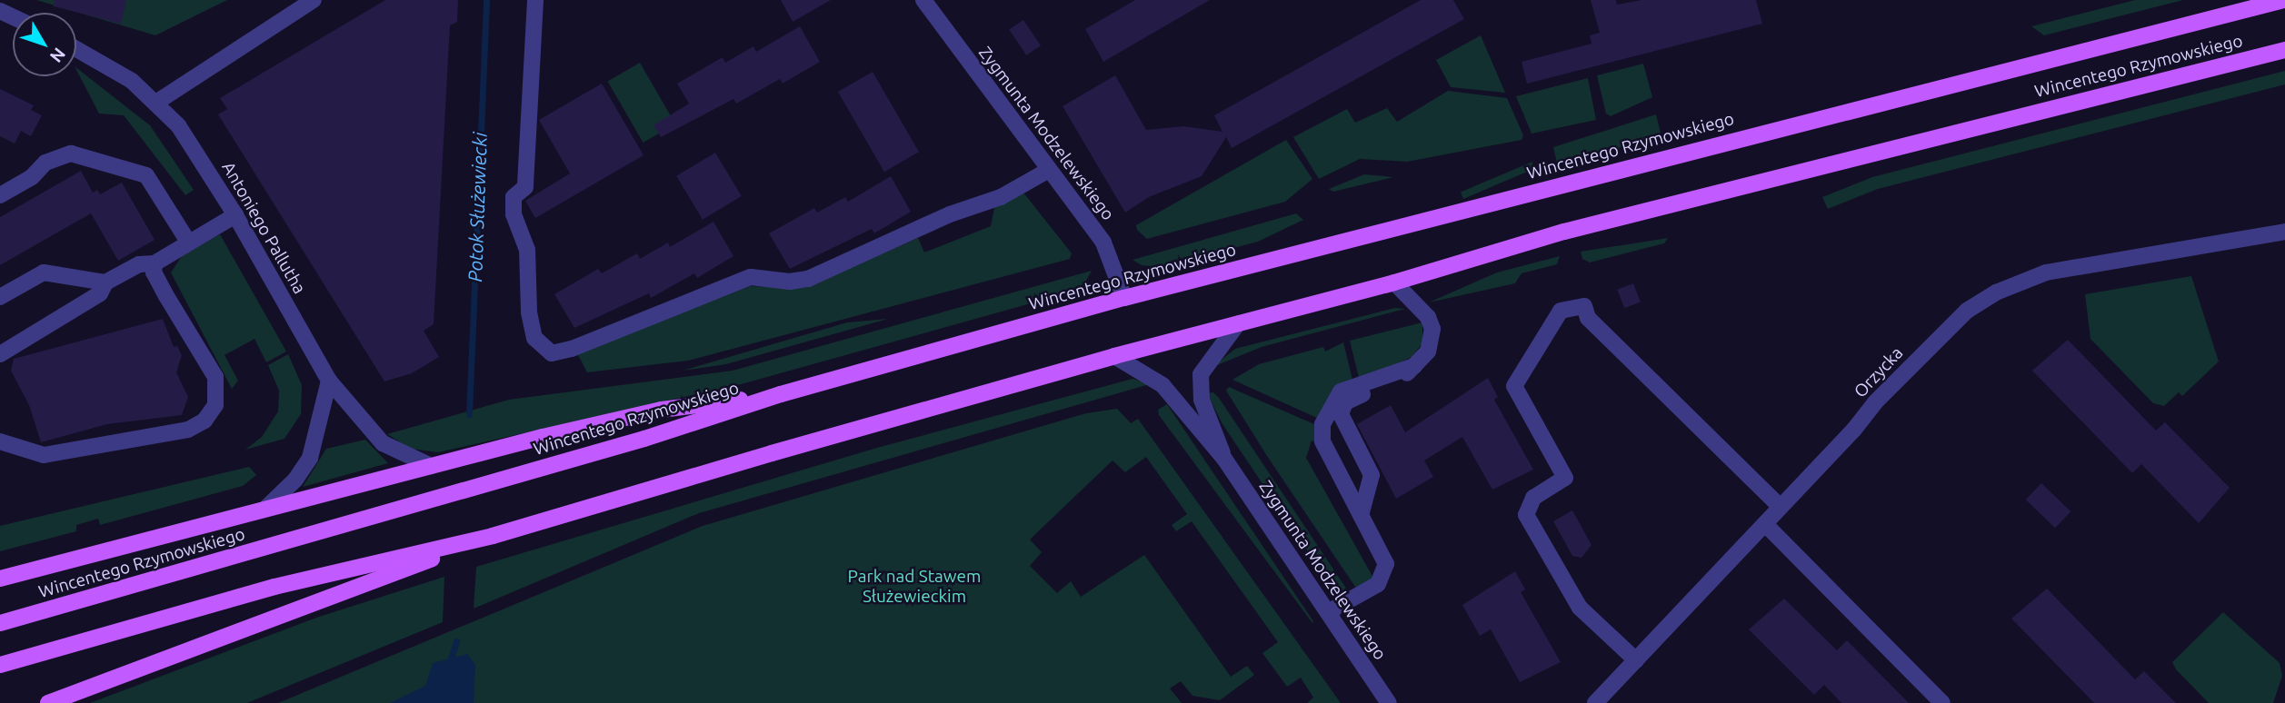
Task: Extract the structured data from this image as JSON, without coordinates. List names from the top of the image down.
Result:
{
  "streets": {
    "main road": ["Wincentego Rzymowskiego"],
    "street": ["Zygmunta Modzelewskiego", "Antoniego Pallutha", "Orzycka"]
  },
  "crossings": [
    ["Wincentego Rzymowskiego", "Zygmunta Modzelewskiego"],
    ["Wincentego Rzymowskiego", "Antoniego Pallutha"]
  ],
  "water": ["Potok Służewiecki"],
  "parks": ["Park nad Stawem Służewieckim"],
  "north": "bottom right"
}
